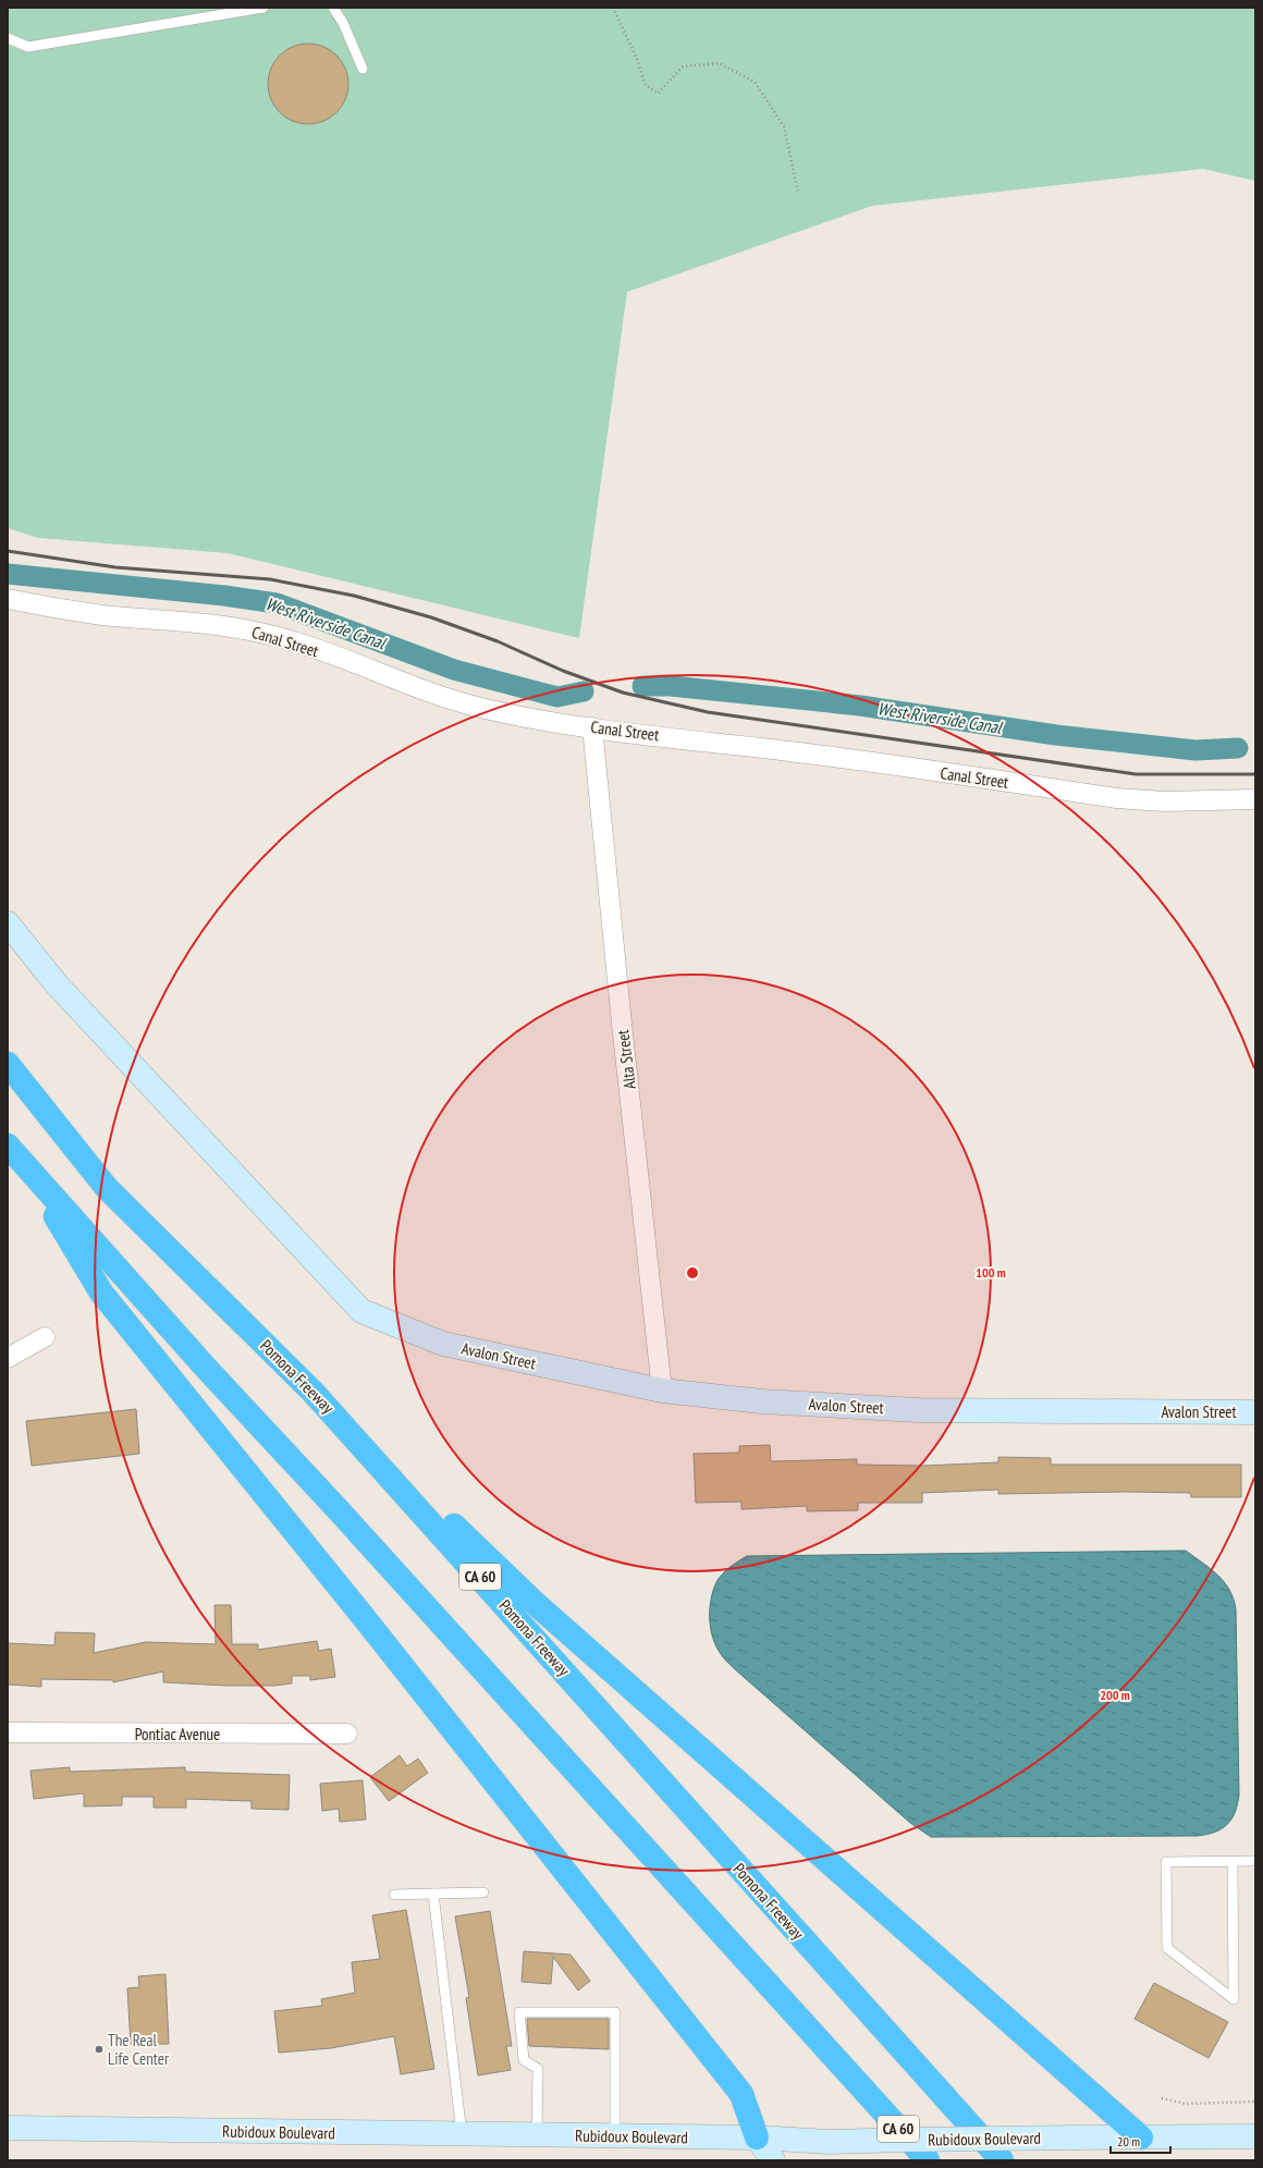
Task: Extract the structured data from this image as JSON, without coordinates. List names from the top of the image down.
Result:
{
  "streets": {
    "highway": ["Pomona Freeway", "CA 60"],
    "street": [
      "Canal Street",
      "Alta Street",
      "Avalon Street",
      "Pontiac Avenue",
      "Rubidoux Boulevard"
    ]
  },
  "crossings": [
    ["Canal Street", "Alta Street"],
    ["Alta Street", "Avalon Street"]
  ],
  "water": ["West Riverside Canal"],
  "places": ["The Real Life Center"],
  "scale_bar": "20 m",
  "rings": ["100 m", "200 m"]
}
